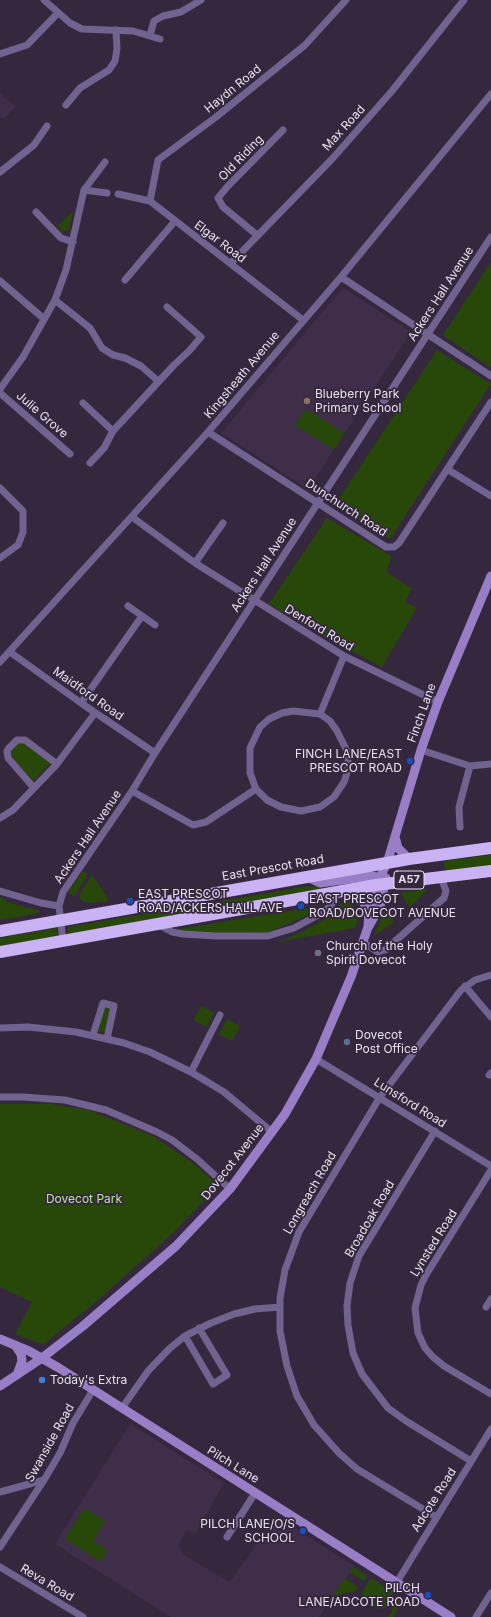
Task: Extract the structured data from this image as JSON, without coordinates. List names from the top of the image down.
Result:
{
  "streets": {
    "highway": ["East Prescot Road", "A57"],
    "street": [
      "Haydn Road",
      "Max Road",
      "Old Riding",
      "Elgar Road",
      "Ackers Hall Avenue",
      "Kingsheath Avenue",
      "Julie Grove",
      "Dunchurch Road",
      "Denford Road",
      "Maidford Road",
      "Finch Lane",
      "Lunsford Road",
      "Dovecot Avenue",
      "Longreach Road",
      "Broadoak Road",
      "Lynsted Road",
      "Swanside Road",
      "Pilch Lane",
      "Adcote Road",
      "Reva Road"
    ]
  },
  "crossings": [
    ["Haydn Road", "Elgar Road"],
    ["Max Road", "Old Riding"],
    ["Max Road", "Elgar Road"],
    ["Elgar Road", "Kingsheath Avenue"],
    ["Ackers Hall Avenue", "Dunchurch Road"],
    ["Ackers Hall Avenue", "Denford Road"],
    ["Ackers Hall Avenue", "Maidford Road"],
    ["Kingsheath Avenue", "Dunchurch Road"],
    ["Kingsheath Avenue", "Denford Road"],
    ["Kingsheath Avenue", "Maidford Road"],
    ["Denford Road", "Finch Lane"],
    ["Finch Lane", "East Prescot Road"],
    ["Finch Lane", "A57"],
    ["Finch Lane", "Dovecot Avenue"],
    ["A57", "Dovecot Avenue"],
    ["Lunsford Road", "Dovecot Avenue"],
    ["Lunsford Road", "Longreach Road"],
    ["Lunsford Road", "Broadoak Road"],
    ["Dovecot Avenue", "Pilch Lane"],
    ["Longreach Road", "Adcote Road"],
    ["Broadoak Road", "Adcote Road"],
    ["Swanside Road", "Pilch Lane"],
    ["Pilch Lane", "Adcote Road"]
  ],
  "parks": ["Dovecot Park"],
  "places": [
    "Blueberry Park Primary School",
    "FINCH LANE/EAST PRESCOT ROAD",
    "EAST PRESCOT ROAD/ACKERS HALL AVE",
    "EAST PRESCOT ROAD/DOVECOT AVENUE",
    "Church of the Holy Spirit Dovecot",
    "Dovecot Post Office",
    "Today's Extra",
    "PILCH LANE/O/S SCHOOL",
    "PILCH LANE/ADCOTE ROAD"
  ]
}
